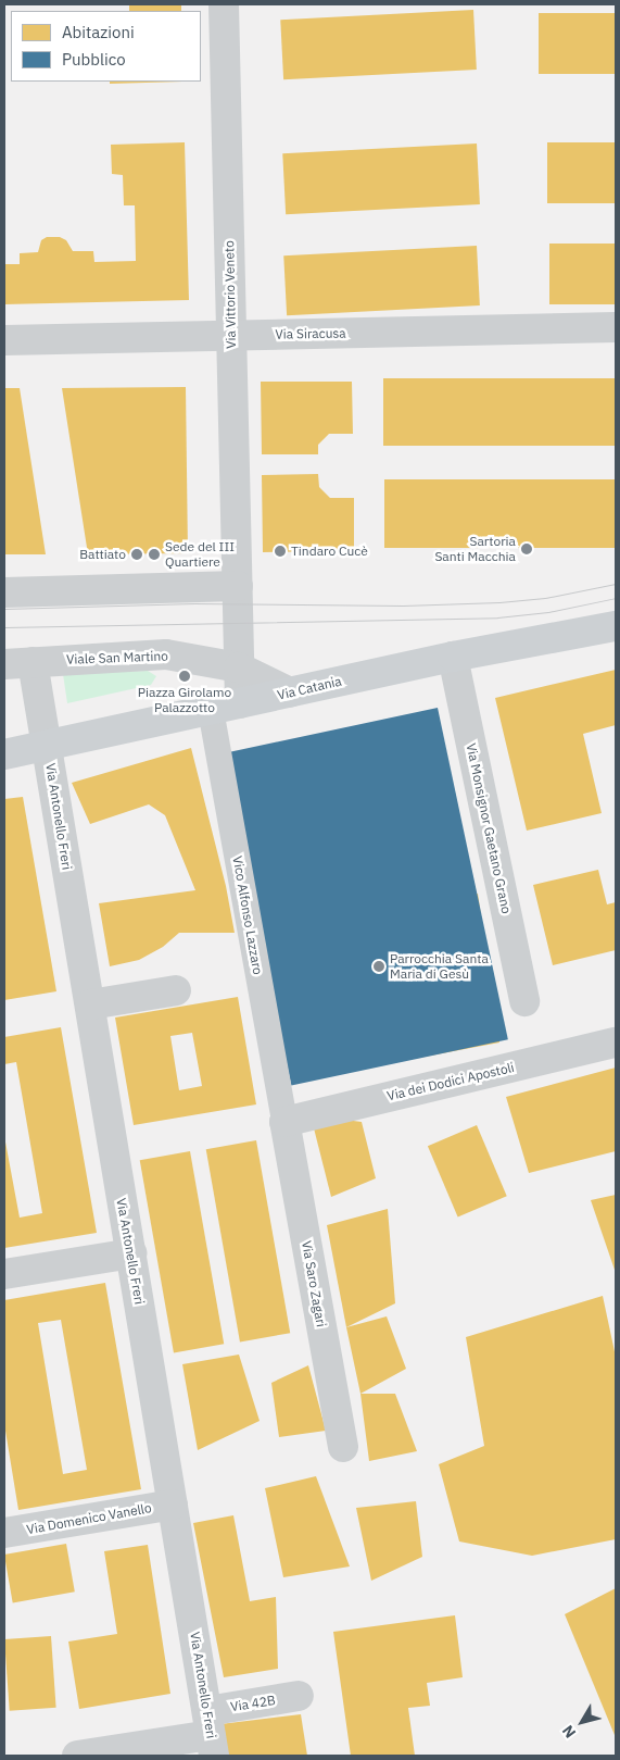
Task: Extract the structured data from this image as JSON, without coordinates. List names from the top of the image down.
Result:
{
  "streets": {
    "main road": ["Via Catania"],
    "street": [
      "Via Vittorio Veneto",
      "Via Siracusa",
      "Viale San Martino",
      "Via Antonello Freri",
      "Via Monsignor Gaetano Grano",
      "Vico Alfonso Lazzaro",
      "Via dei Dodici Apostoli",
      "Via Saro Zagari",
      "Via Domenico Vanello",
      "Via 42B"
    ]
  },
  "crossings": [
    ["Via Vittorio Veneto", "Via Siracusa"],
    ["Via Vittorio Veneto", "Viale San Martino"],
    ["Via Vittorio Veneto", "Via Catania"],
    ["Viale San Martino", "Via Catania"],
    ["Viale San Martino", "Via Antonello Freri"],
    ["Via Catania", "Via Antonello Freri"],
    ["Via Catania", "Via Monsignor Gaetano Grano"],
    ["Via Catania", "Vico Alfonso Lazzaro"],
    ["Via Antonello Freri", "Via Domenico Vanello"],
    ["Via Antonello Freri", "Via 42B"],
    ["Vico Alfonso Lazzaro", "Via dei Dodici Apostoli"],
    ["Vico Alfonso Lazzaro", "Via Saro Zagari"],
    ["Via dei Dodici Apostoli", "Via Saro Zagari"]
  ],
  "places": [
    "Sartoria Santi Macchia",
    "Tindaro Cucè",
    "Battiato",
    "Sede del III Quartiere",
    "Piazza Girolamo Palazzotto",
    "Parrocchia Santa Maria di Gesù"
  ],
  "legend": ["Abitazioni", "Pubblico"],
  "north": "bottom left"
}
